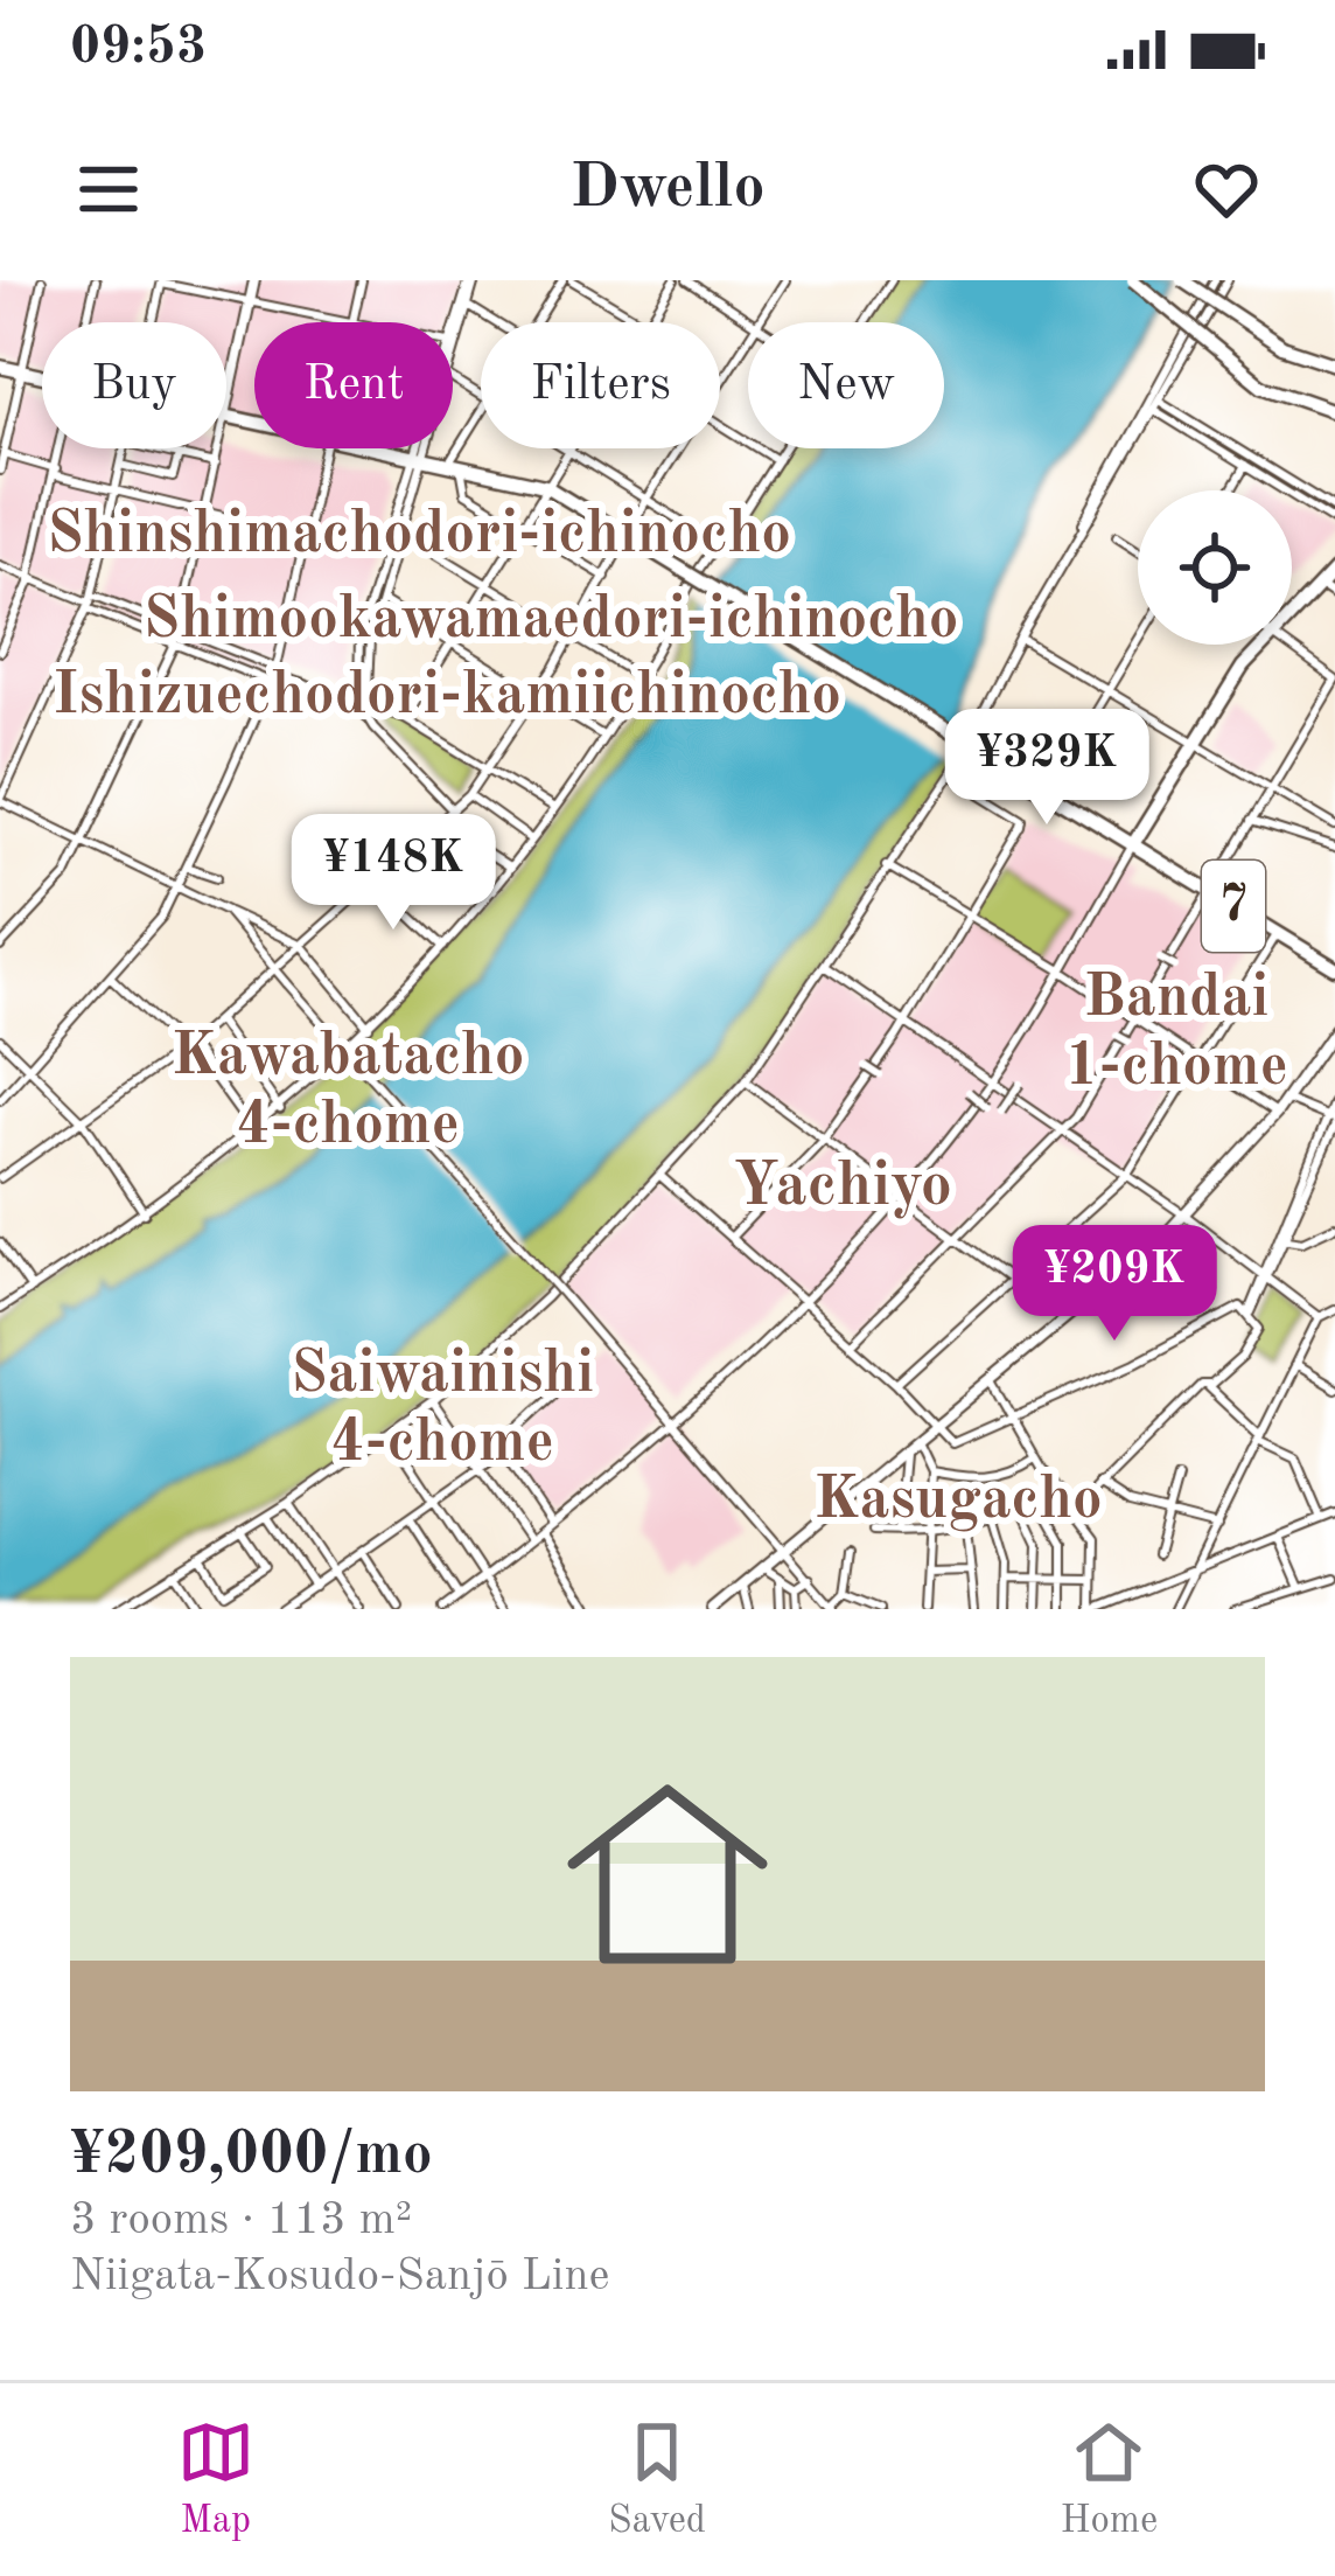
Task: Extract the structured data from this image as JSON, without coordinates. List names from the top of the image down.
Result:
{
  "streets": {
    "highway": ["7"]
  },
  "districts": [
    "Shinshimachodori-ichinocho",
    "Shimookawamaedori-ichinocho",
    "Ishizuechodori-kamiichinocho",
    "Bandai 1-chome",
    "Kawabatacho 4-chome",
    "Yachiyo",
    "Saiwainishi 4-chome",
    "Kasugacho"
  ],
  "page": {
    "status": "09:53",
    "header": "Dwello",
    "chip": [
      "Buy",
      "Rent",
      "Filters",
      "New"
    ],
    "price": ["¥329K", "¥148K", "¥209K"],
    "list": [
      {
        "name": "¥209,000/mo",
        "note": "3 rooms · 113 m² · Niigata-Kosudo-Sanjō Line"
      }
    ],
    "tabs": ["Map", "Saved", "Home"]
  }
}
